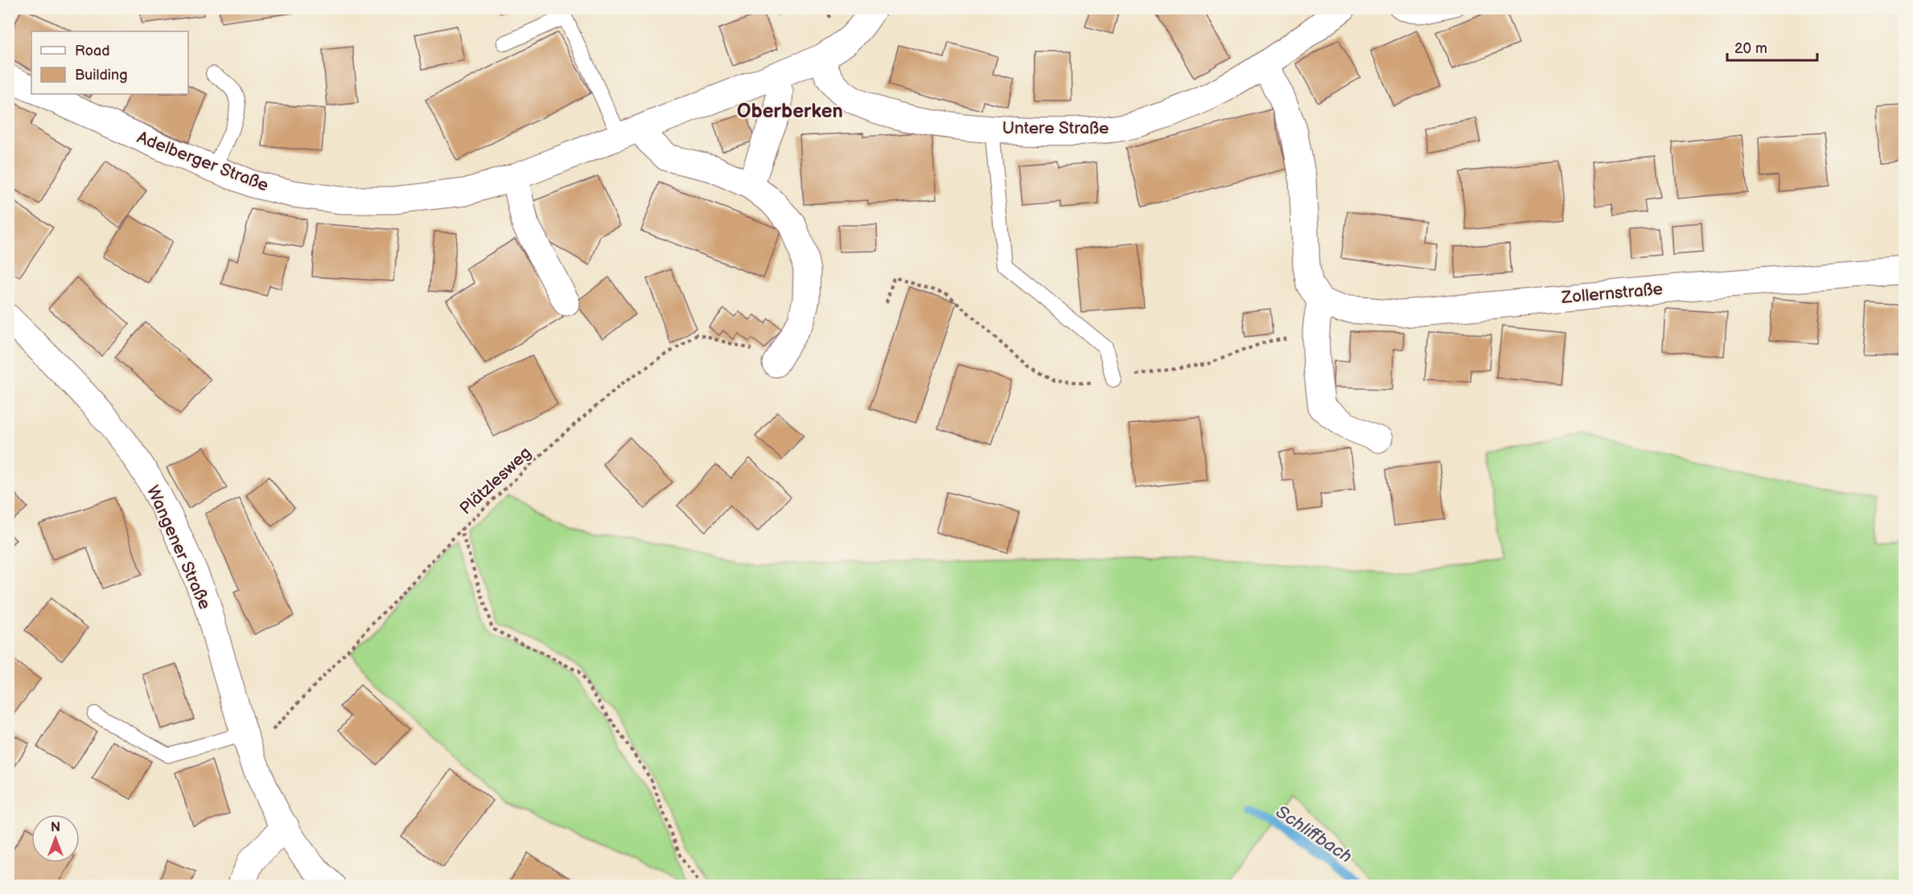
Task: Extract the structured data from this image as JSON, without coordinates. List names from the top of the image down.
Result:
{
  "streets": {
    "street": [
      "Untere Straße",
      "Adelberger Straße",
      "Zollernstraße",
      "Wangener Straße"
    ],
    "path": ["Plätzlesweg"]
  },
  "crossings": [
    ["Untere Straße", "Adelberger Straße"]
  ],
  "districts": ["Oberberken"],
  "water": ["Schliffbach"],
  "legend": ["Road", "Building"],
  "scale_bar": "20 m",
  "north": "top"
}
